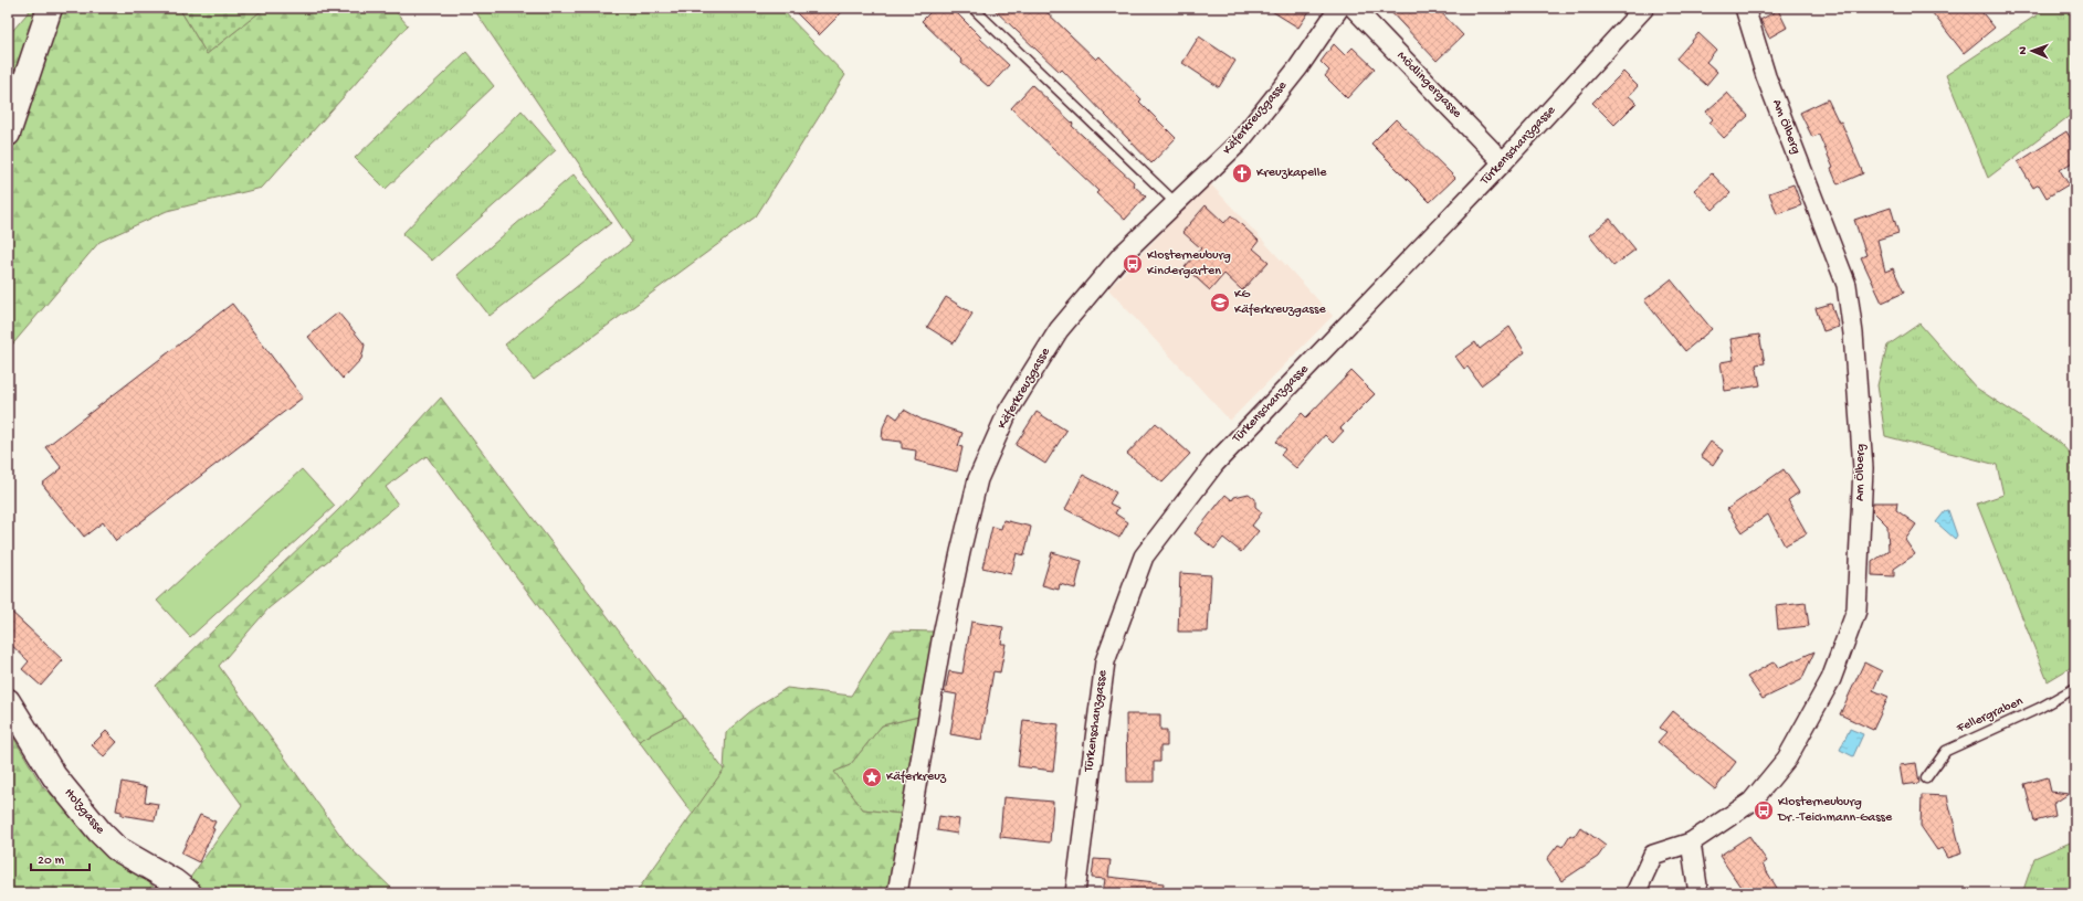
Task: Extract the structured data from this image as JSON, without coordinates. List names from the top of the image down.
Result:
{
  "streets": {
    "street": [
      "Mödlingergasse",
      "Käferkreuzgasse",
      "Am Ölberg",
      "Türkenschanzgasse",
      "Holzgasse"
    ],
    "lane": ["Fellergraben"]
  },
  "crossings": [
    ["Mödlingergasse", "Türkenschanzgasse"]
  ],
  "places": {
    "church": ["Kreuzkapelle"],
    "bus stop": ["Klosterneuburg Kindergarten", "Klosterneuburg Dr.-Teichmann-Gasse"],
    "school or university": ["KG Käferkreuzgasse"],
    "place": ["Käferkreuz"]
  },
  "scale_bar": "20 m",
  "north": "left"
}
